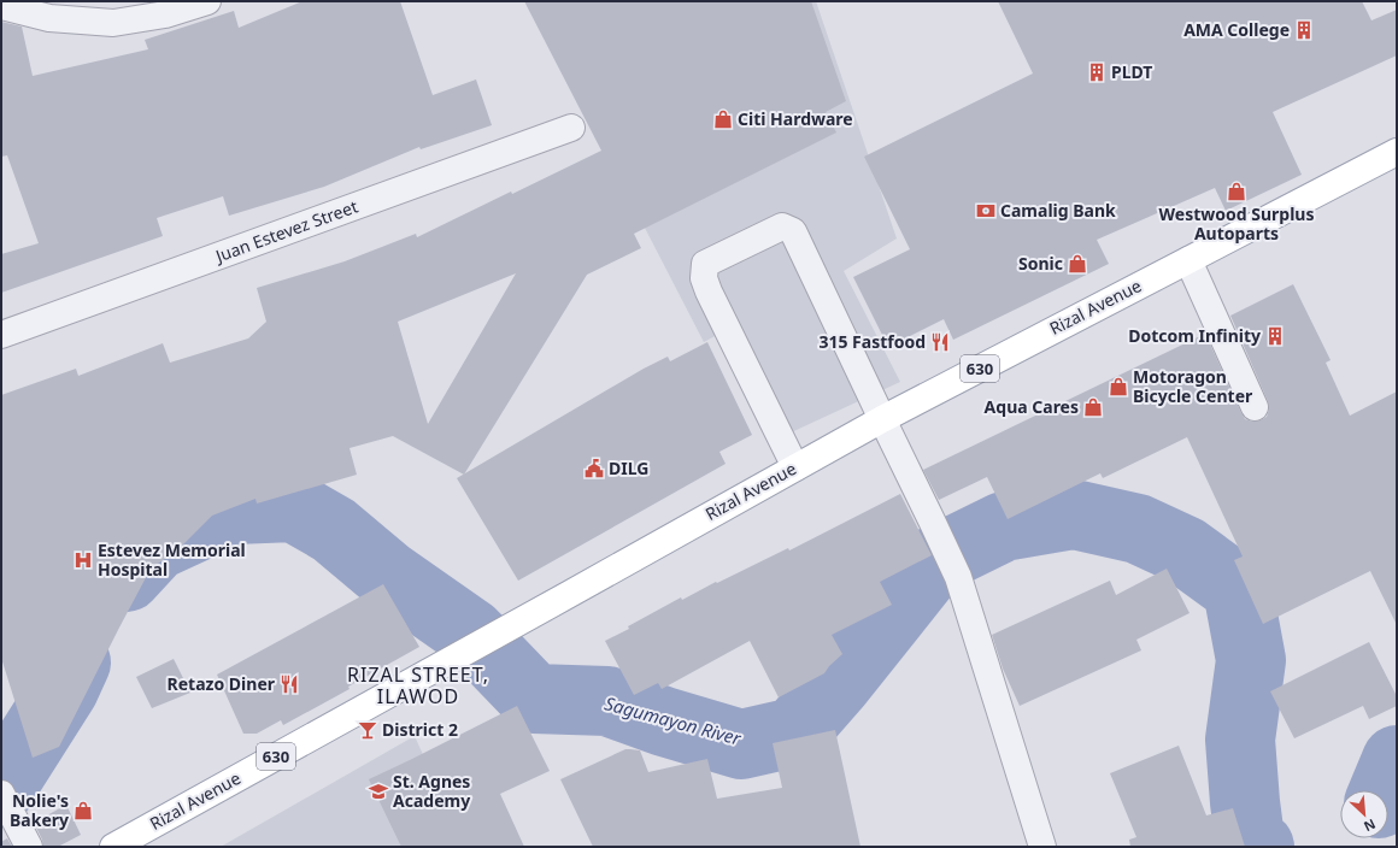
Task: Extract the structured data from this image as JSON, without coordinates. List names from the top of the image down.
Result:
{
  "streets": {
    "main road": ["Rizal Avenue", "630"],
    "street": ["Juan Estevez Street"]
  },
  "districts": ["RIZAL STREET, ILAWOD"],
  "water": ["Sagumayon River"],
  "places": {
    "building": ["AMA College", "PLDT", "Dotcom Infinity"],
    "shop": [
      "Citi Hardware",
      "Westwood Surplus Autoparts",
      "Sonic",
      "Motoragon Bicycle Center",
      "Aqua Cares",
      "Nolie's Bakery"
    ],
    "bank": ["Camalig Bank"],
    "restaurant": ["315 Fastfood", "Retazo Diner"],
    "public building": ["DILG"],
    "hospital": ["Estevez Memorial Hospital"],
    "bar": ["District 2"],
    "school or university": ["St. Agnes Academy"]
  },
  "north": "bottom right"
}
